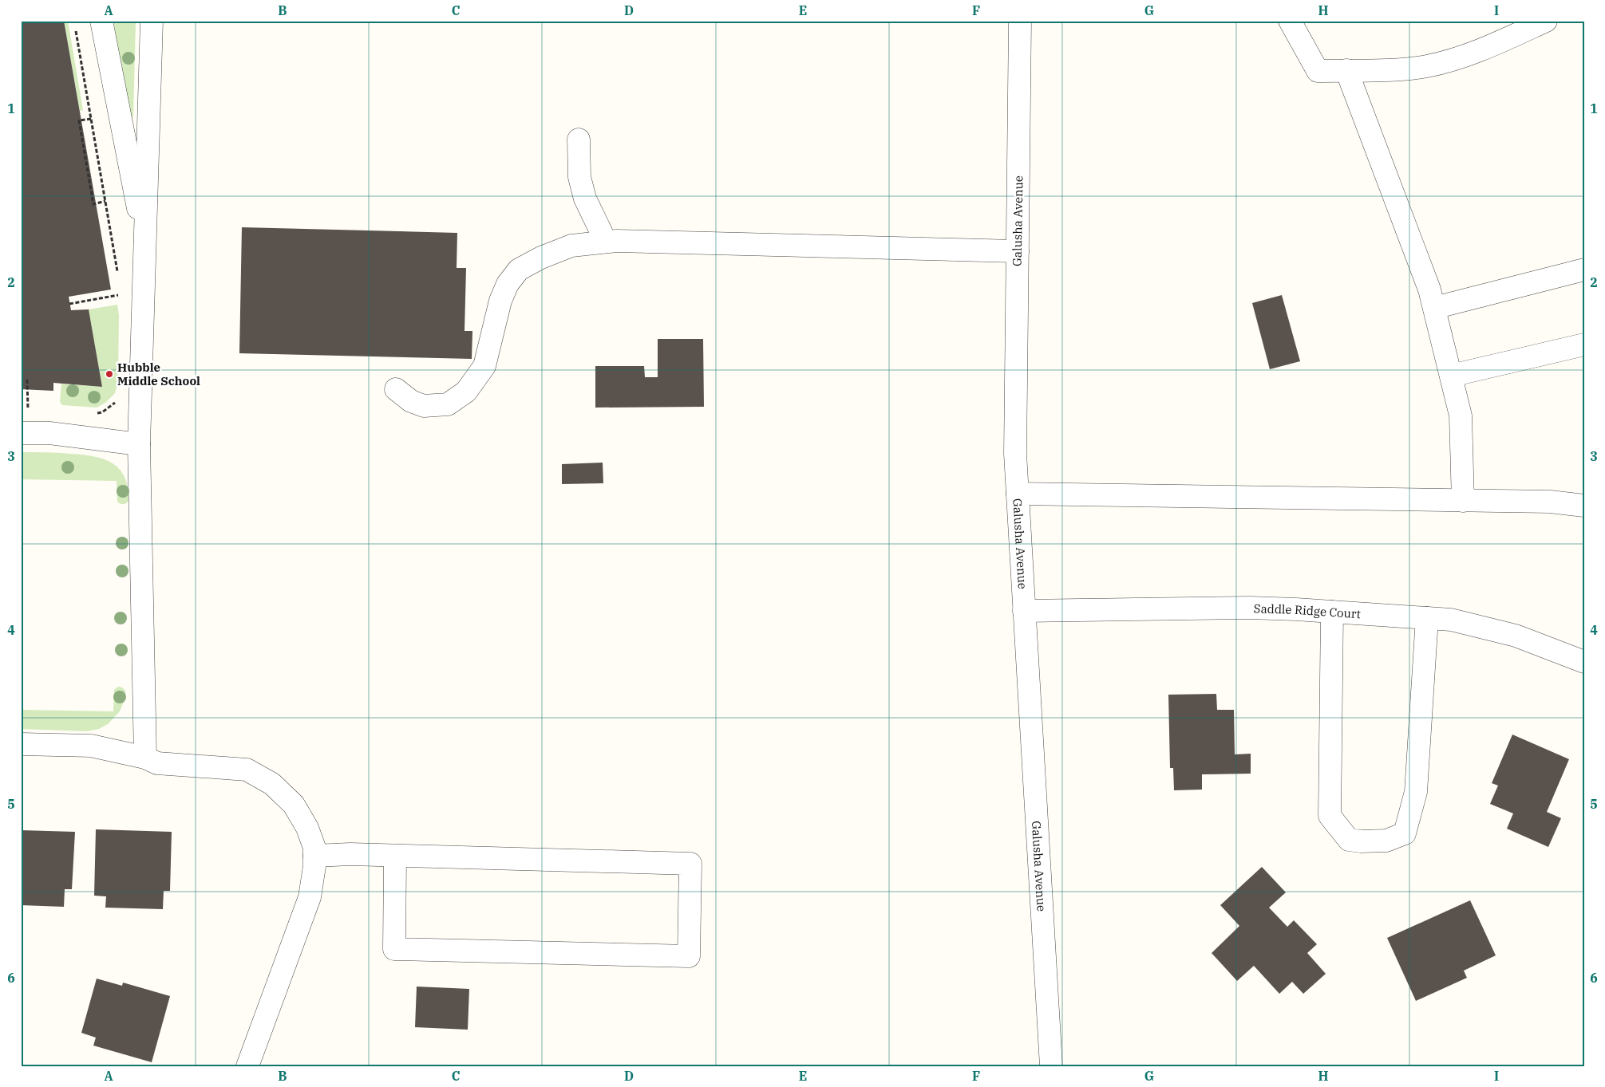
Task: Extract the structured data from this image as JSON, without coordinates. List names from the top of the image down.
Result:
{
  "streets": {
    "street": ["Galusha Avenue", "Saddle Ridge Court"]
  },
  "crossings": [
    ["Galusha Avenue", "Saddle Ridge Court"]
  ],
  "places": ["Hubble Middle School"],
  "grid": {
    "columns": [
      "A",
      "B",
      "C",
      "D",
      "E",
      "F",
      "G",
      "H",
      "I"
    ],
    "rows": [
      "1",
      "2",
      "3",
      "4",
      "5",
      "6"
    ]
  }
}
